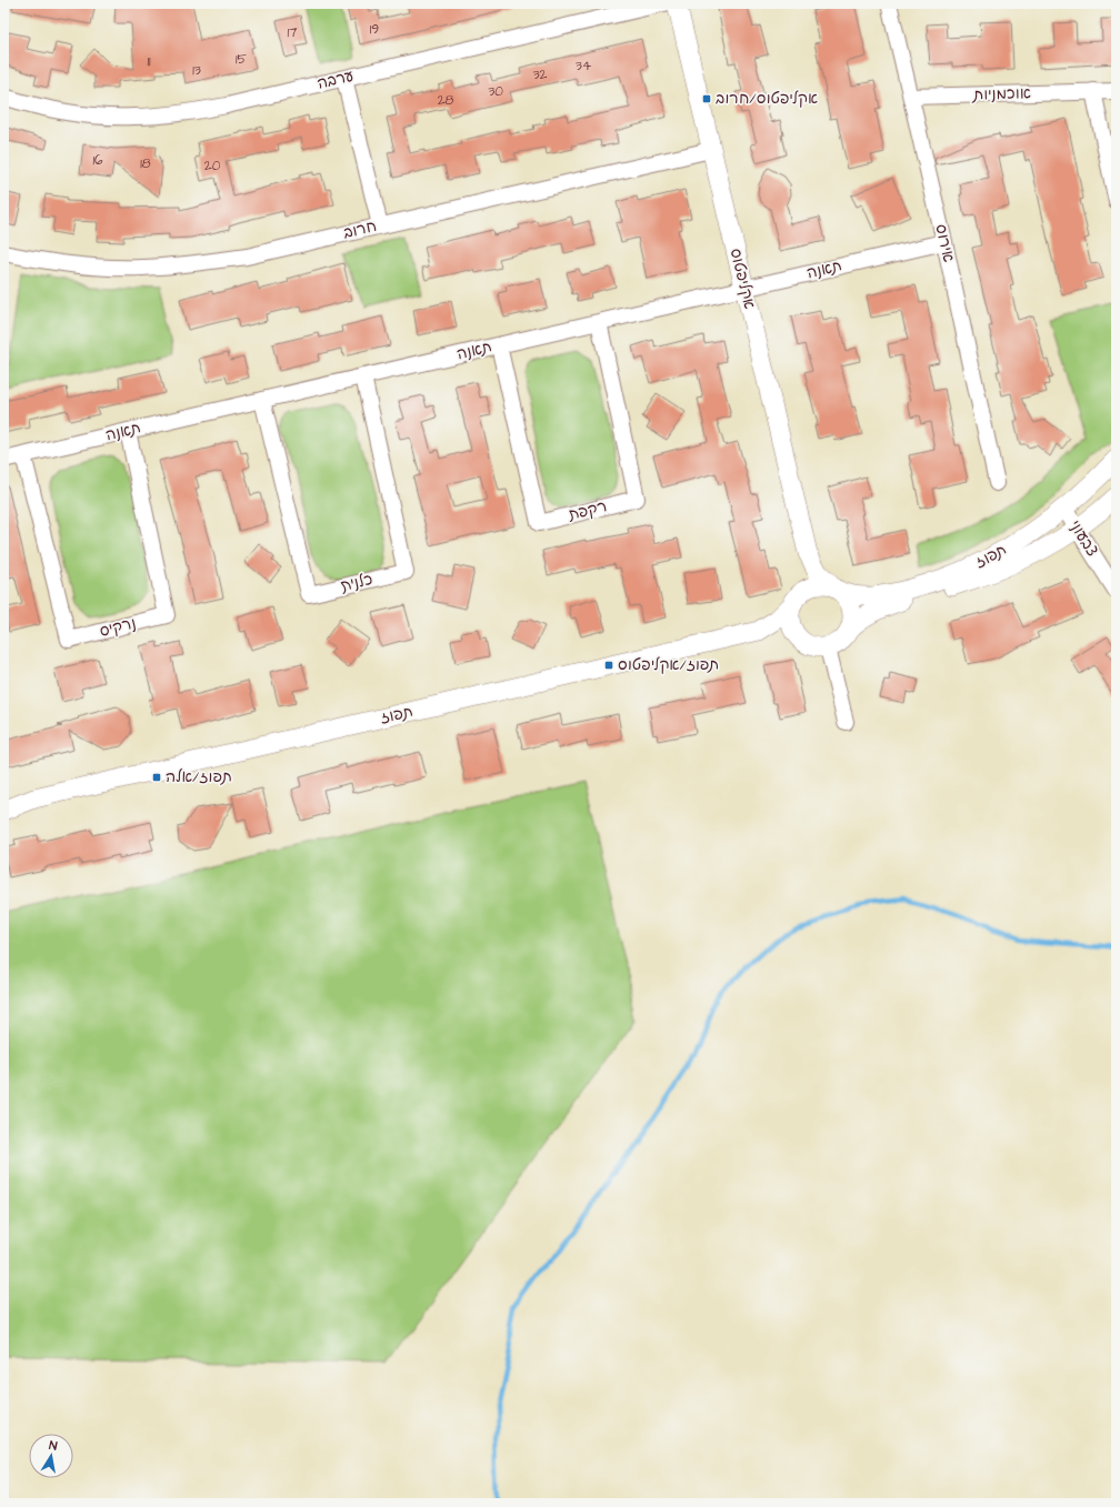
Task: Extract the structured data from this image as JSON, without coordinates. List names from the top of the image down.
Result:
{
  "streets": {
    "street": [
      "ערבה",
      "אוכמניות",
      "חרוב",
      "אירוס",
      "תאנה",
      "אקליפטוס",
      "רקפת",
      "צבעוני",
      "תפוז",
      "כלנית",
      "נרקיס"
    ]
  },
  "crossings": [
    ["אוכמניות", "אירוס"],
    ["חרוב", "אקליפטוס"],
    ["אירוס", "תאנה"],
    ["תאנה", "אקליפטוס"],
    ["תאנה", "רקפת"],
    ["תאנה", "כלנית"],
    ["תאנה", "נרקיס"],
    ["אקליפטוס", "תפוז"],
    ["צבעוני", "תפוז"]
  ],
  "places": {
    "transit": ["אקליפטוס/חרוב", "תפוז/אקליפטוס", "תפוז/אלה"]
  },
  "house_numbers": [
    "19",
    "17",
    "15",
    "11",
    "34",
    "13",
    "32",
    "30",
    "28",
    "16",
    "18",
    "20"
  ],
  "north": "top"
}
